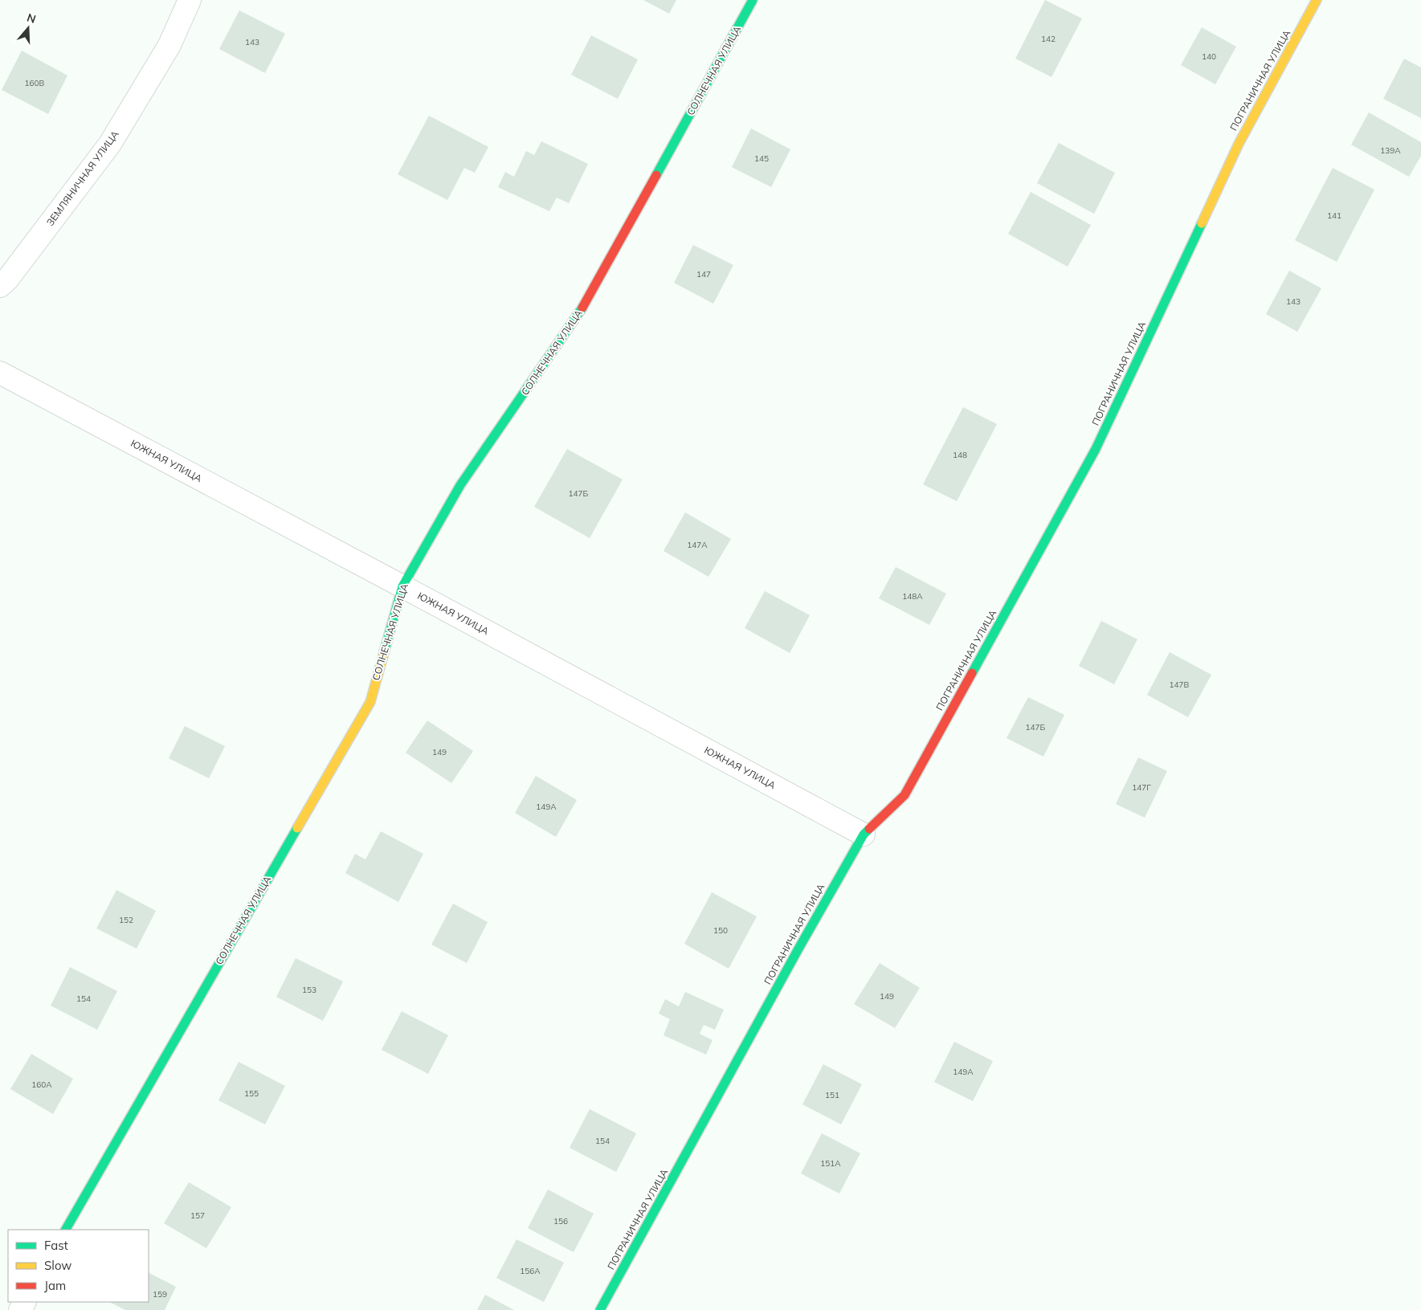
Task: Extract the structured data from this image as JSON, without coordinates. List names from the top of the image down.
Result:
{
  "streets": {
    "street": [
      "СОЛНЕЧНАЯ УЛИЦА",
      "ПОГРАНИЧНАЯ УЛИЦА",
      "ЗЕМЛЯНИЧНАЯ УЛИЦА",
      "ЮЖНАЯ УЛИЦА"
    ]
  },
  "crossings": [
    ["СОЛНЕЧНАЯ УЛИЦА", "ЮЖНАЯ УЛИЦА"],
    ["ПОГРАНИЧНАЯ УЛИЦА", "ЮЖНАЯ УЛИЦА"]
  ],
  "house_numbers": [
    "142",
    "143",
    "140",
    "160В",
    "139А",
    "145",
    "141",
    "147",
    "143",
    "148",
    "147Б",
    "147А",
    "148А",
    "147В",
    "147Б",
    "149",
    "147Г",
    "149А",
    "152",
    "150",
    "153",
    "149",
    "154",
    "149А",
    "160А",
    "155",
    "151",
    "154",
    "151А",
    "157",
    "156",
    "156А",
    "159"
  ],
  "legend": ["Fast", "Slow", "Jam"],
  "north": "top"
}
